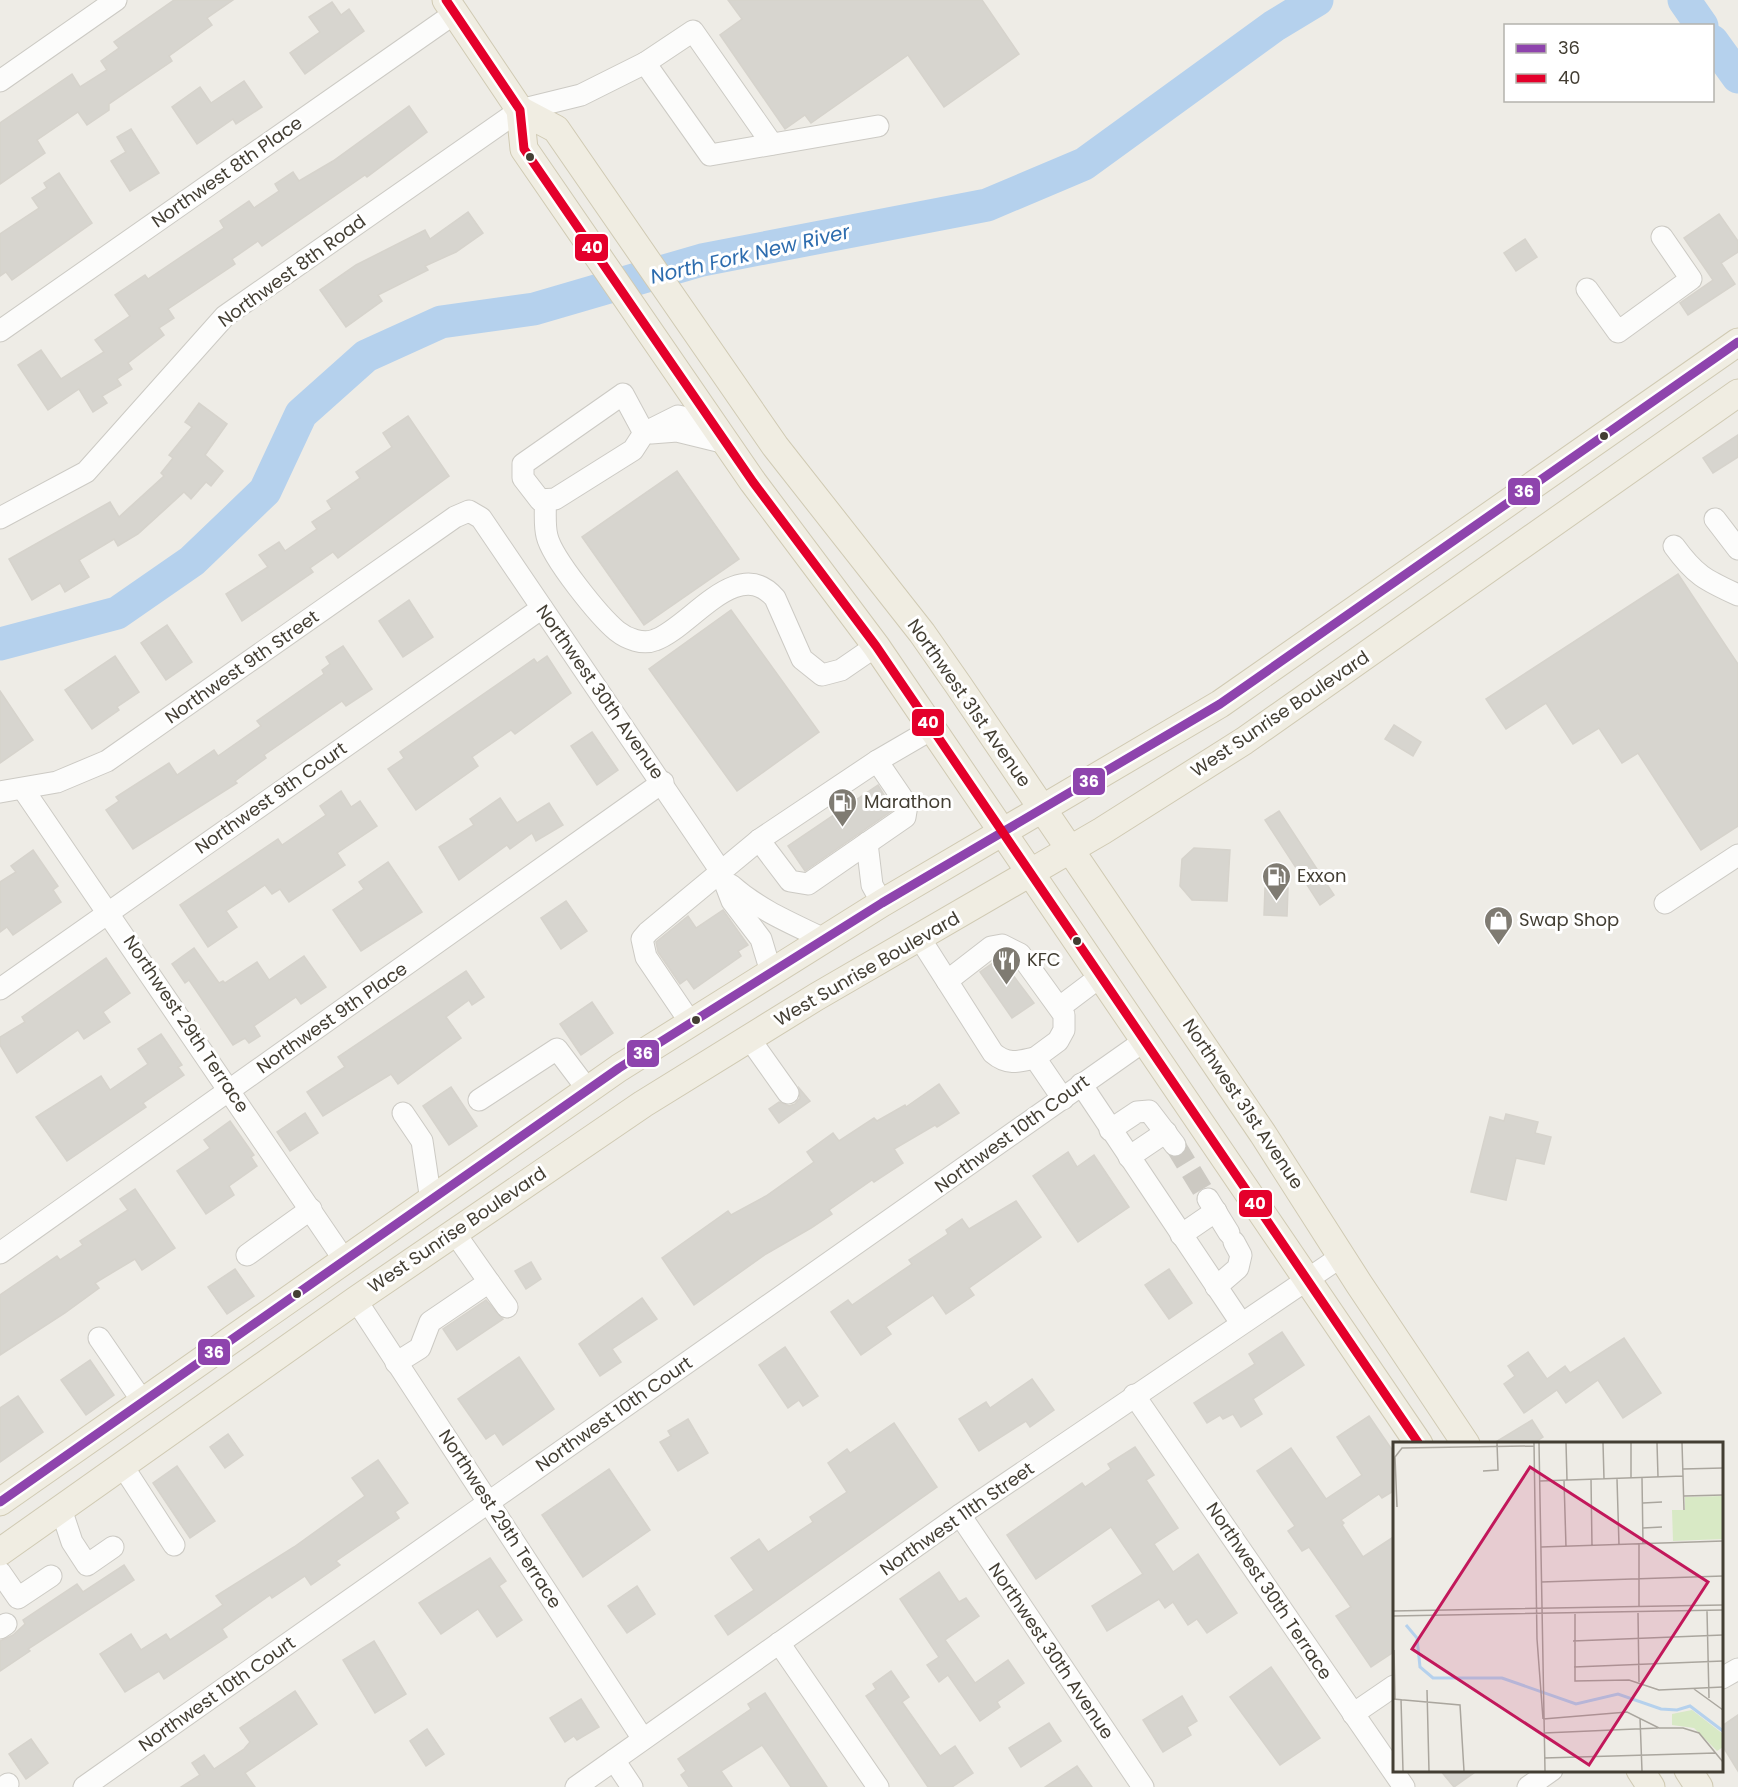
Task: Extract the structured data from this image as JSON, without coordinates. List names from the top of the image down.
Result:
{
  "streets": {
    "main road": ["Northwest 31st Avenue", "West Sunrise Boulevard"],
    "street": [
      "Northwest 8th Place",
      "Northwest 8th Road",
      "Northwest 9th Street",
      "Northwest 30th Avenue",
      "Northwest 9th Court",
      "Northwest 9th Place",
      "Northwest 29th Terrace",
      "Northwest 10th Court",
      "Northwest 11th Street",
      "Northwest 30th Terrace"
    ]
  },
  "crossings": [
    ["Northwest 8th Place", "Northwest 31st Avenue"],
    ["Northwest 8th Road", "Northwest 31st Avenue"],
    ["Northwest 9th Street", "Northwest 30th Avenue"],
    ["Northwest 9th Street", "Northwest 29th Terrace"],
    ["Northwest 30th Avenue", "West Sunrise Boulevard"],
    ["Northwest 30th Avenue", "Northwest 9th Court"],
    ["Northwest 30th Avenue", "Northwest 9th Place"],
    ["Northwest 30th Avenue", "Northwest 11th Street"],
    ["Northwest 31st Avenue", "West Sunrise Boulevard"],
    ["Northwest 31st Avenue", "Northwest 10th Court"],
    ["Northwest 31st Avenue", "Northwest 11th Street"],
    ["West Sunrise Boulevard", "Northwest 29th Terrace"],
    ["Northwest 9th Court", "Northwest 29th Terrace"],
    ["Northwest 9th Place", "Northwest 29th Terrace"],
    ["Northwest 29th Terrace", "Northwest 10th Court"],
    ["Northwest 29th Terrace", "Northwest 11th Street"],
    ["Northwest 11th Street", "Northwest 30th Terrace"]
  ],
  "water": ["North Fork New River"],
  "places": {
    "fuel station": ["Marathon", "Exxon"],
    "shop": ["Swap Shop"],
    "restaurant": ["KFC"]
  },
  "lines": ["transit line 40", "transit line 36"],
  "legend": ["36", "40"]
}
